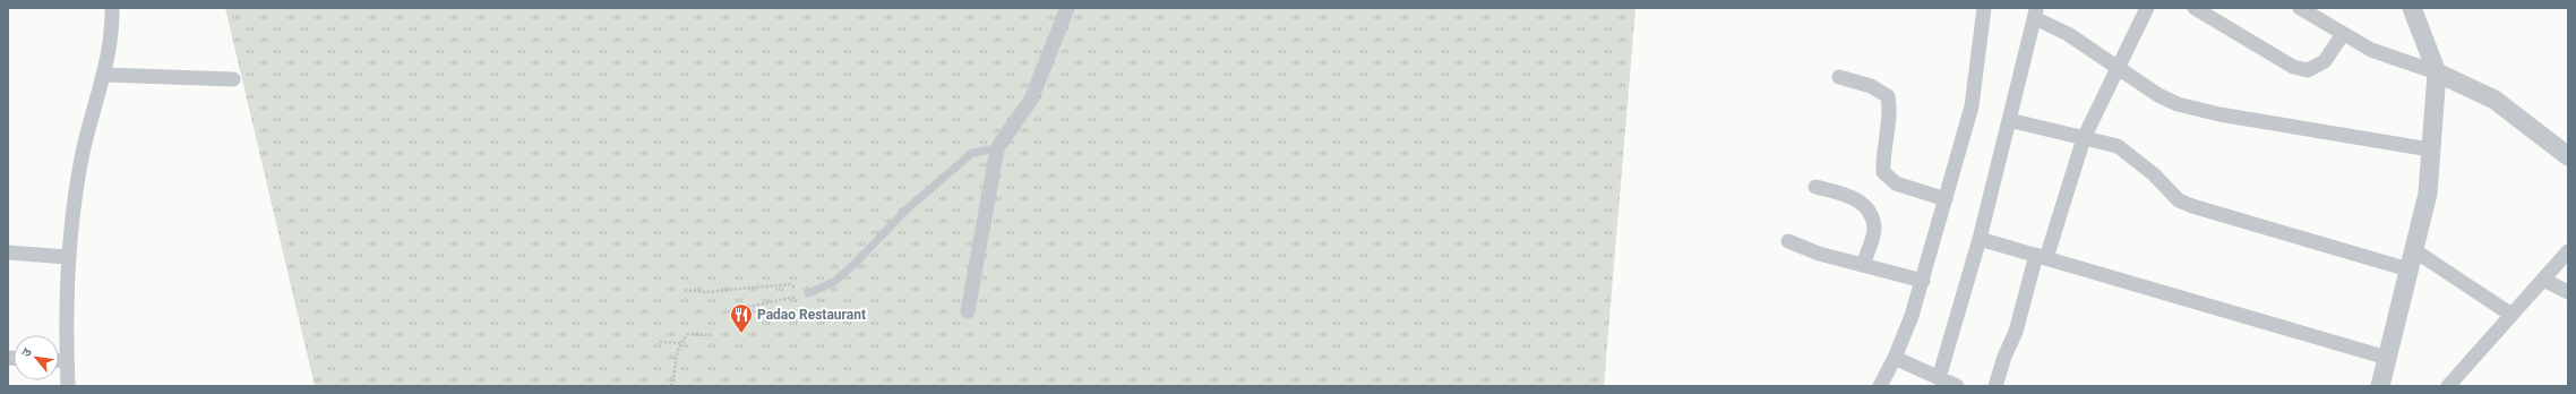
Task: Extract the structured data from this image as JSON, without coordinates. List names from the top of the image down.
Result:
{
  "places": {
    "restaurant": ["Padao Restaurant"]
  },
  "north": "top left"
}
